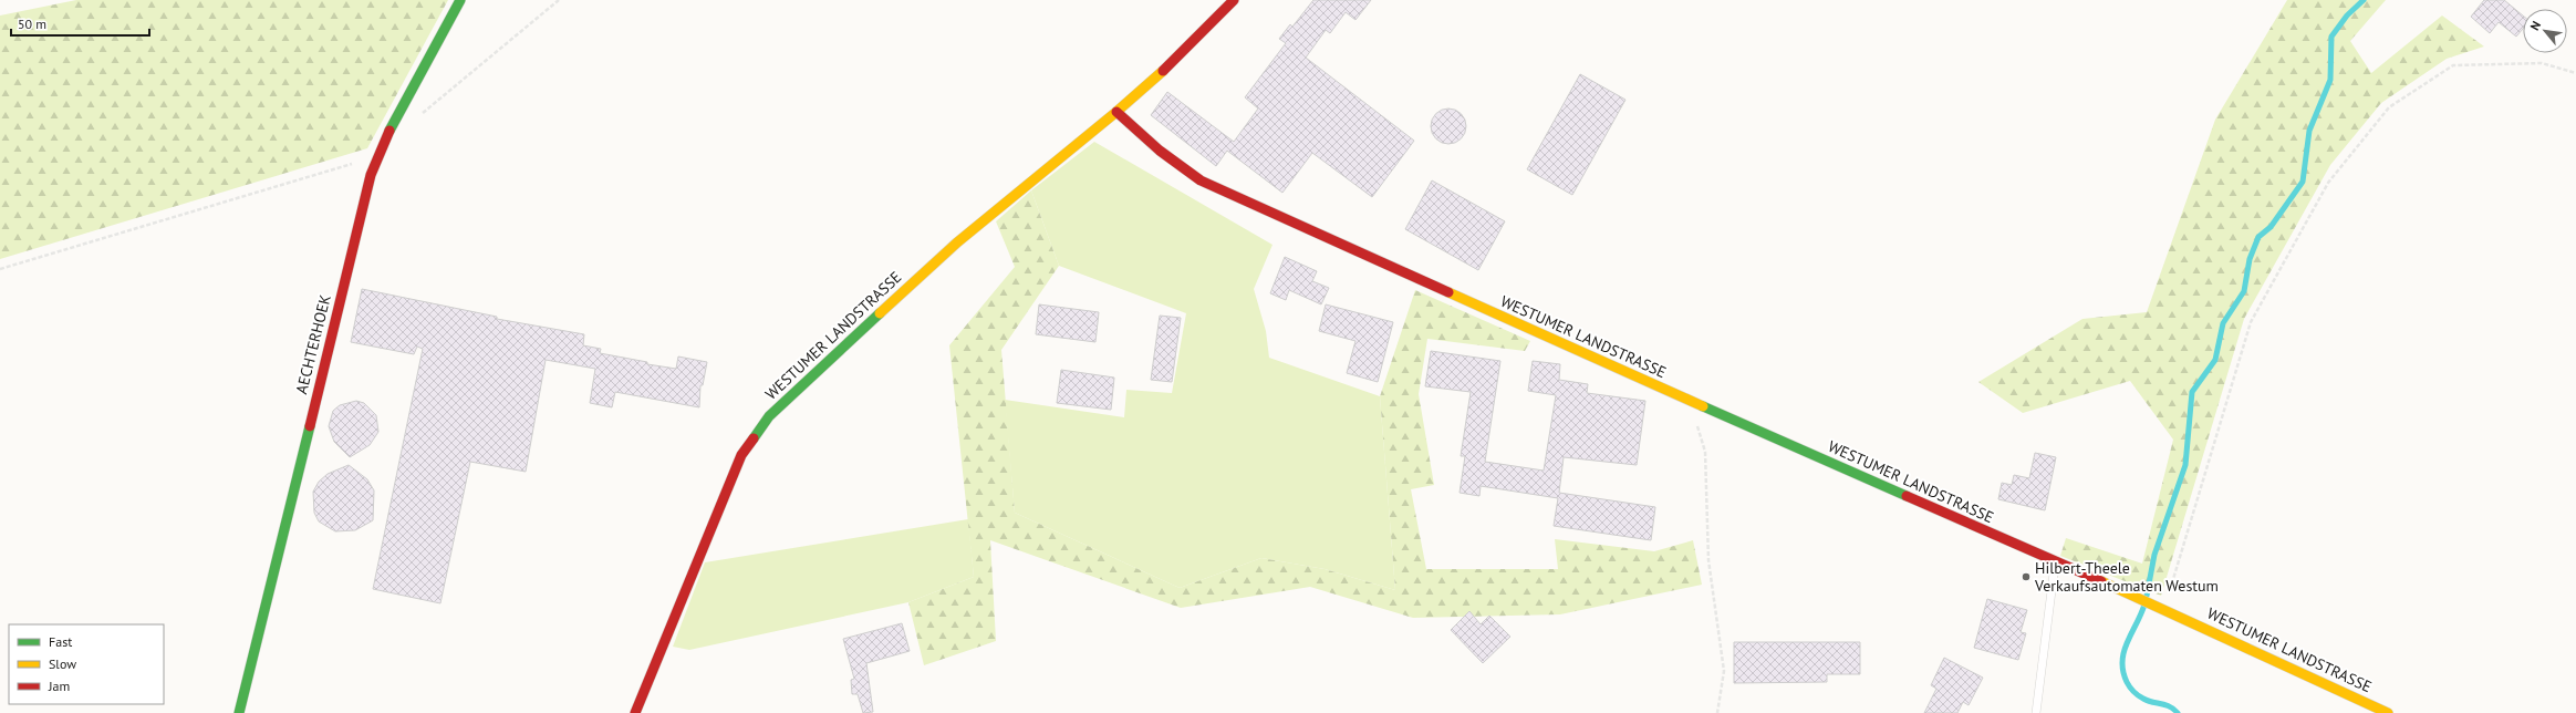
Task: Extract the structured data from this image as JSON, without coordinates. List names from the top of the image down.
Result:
{
  "streets": {
    "street": ["WESTUMER LANDSTRASSE", "AECHTERHOEK"]
  },
  "places": ["Hilbert-Theele Verkaufsautomaten Westum"],
  "legend": ["Fast", "Slow", "Jam"],
  "scale_bar": "50 m",
  "north": "top left"
}
